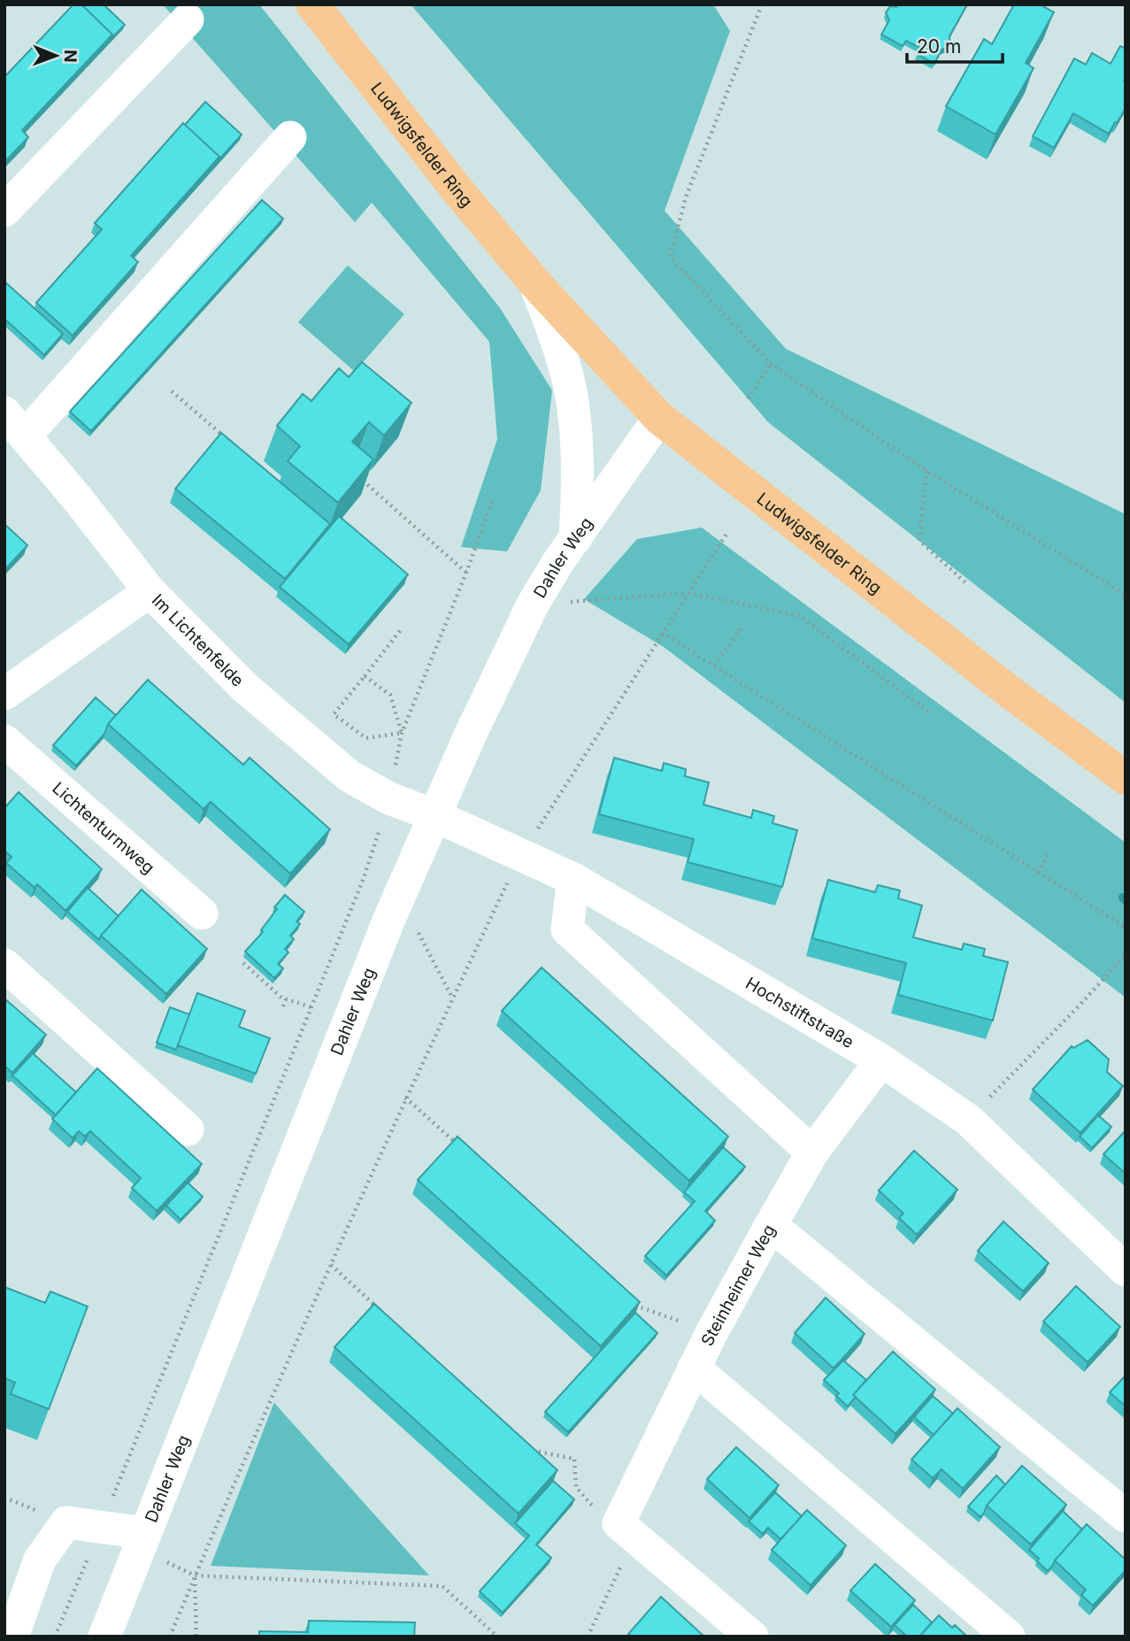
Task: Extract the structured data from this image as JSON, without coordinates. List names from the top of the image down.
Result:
{
  "streets": {
    "main road": ["Ludwigsfelder Ring"],
    "street": [
      "Dahler Weg",
      "Im Lichtenfelde",
      "Lichtenturmweg",
      "Hochstiftstraße",
      "Steinheimer Weg"
    ]
  },
  "crossings": [
    ["Ludwigsfelder Ring", "Dahler Weg"],
    ["Dahler Weg", "Im Lichtenfelde"],
    ["Dahler Weg", "Hochstiftstraße"],
    ["Im Lichtenfelde", "Hochstiftstraße"],
    ["Hochstiftstraße", "Steinheimer Weg"]
  ],
  "scale_bar": "20 m",
  "north": "right"
}
